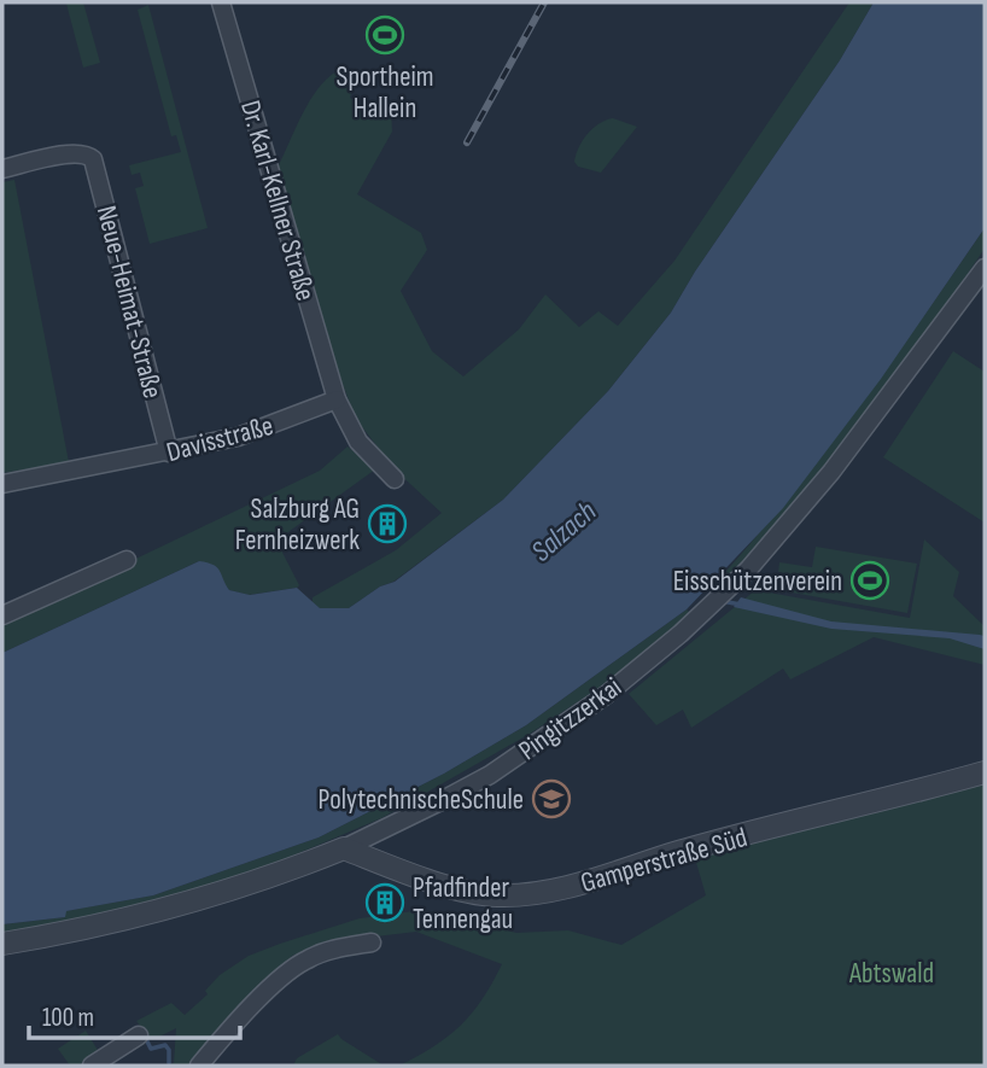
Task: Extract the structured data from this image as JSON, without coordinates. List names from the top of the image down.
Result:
{
  "streets": {
    "street": [
      "Dr. Karl-Kellner Straße",
      "Neue-Heimat-Straße",
      "Davisstraße",
      "Pingitzzerkai",
      "Gamperstraße Süd"
    ]
  },
  "crossings": [
    ["Dr. Karl-Kellner Straße", "Davisstraße"],
    ["Neue-Heimat-Straße", "Davisstraße"],
    ["Pingitzzerkai", "Gamperstraße Süd"]
  ],
  "water": ["Salzach"],
  "parks": ["Abtswald"],
  "places": {
    "sports": ["Sportheim Hallein", "Eisschützenverein"],
    "building": ["Salzburg AG Fernheizwerk", "Pfadfinder Tennengau"],
    "school or university": ["PolytechnischeSchule"]
  },
  "scale_bar": "100 m"
}
